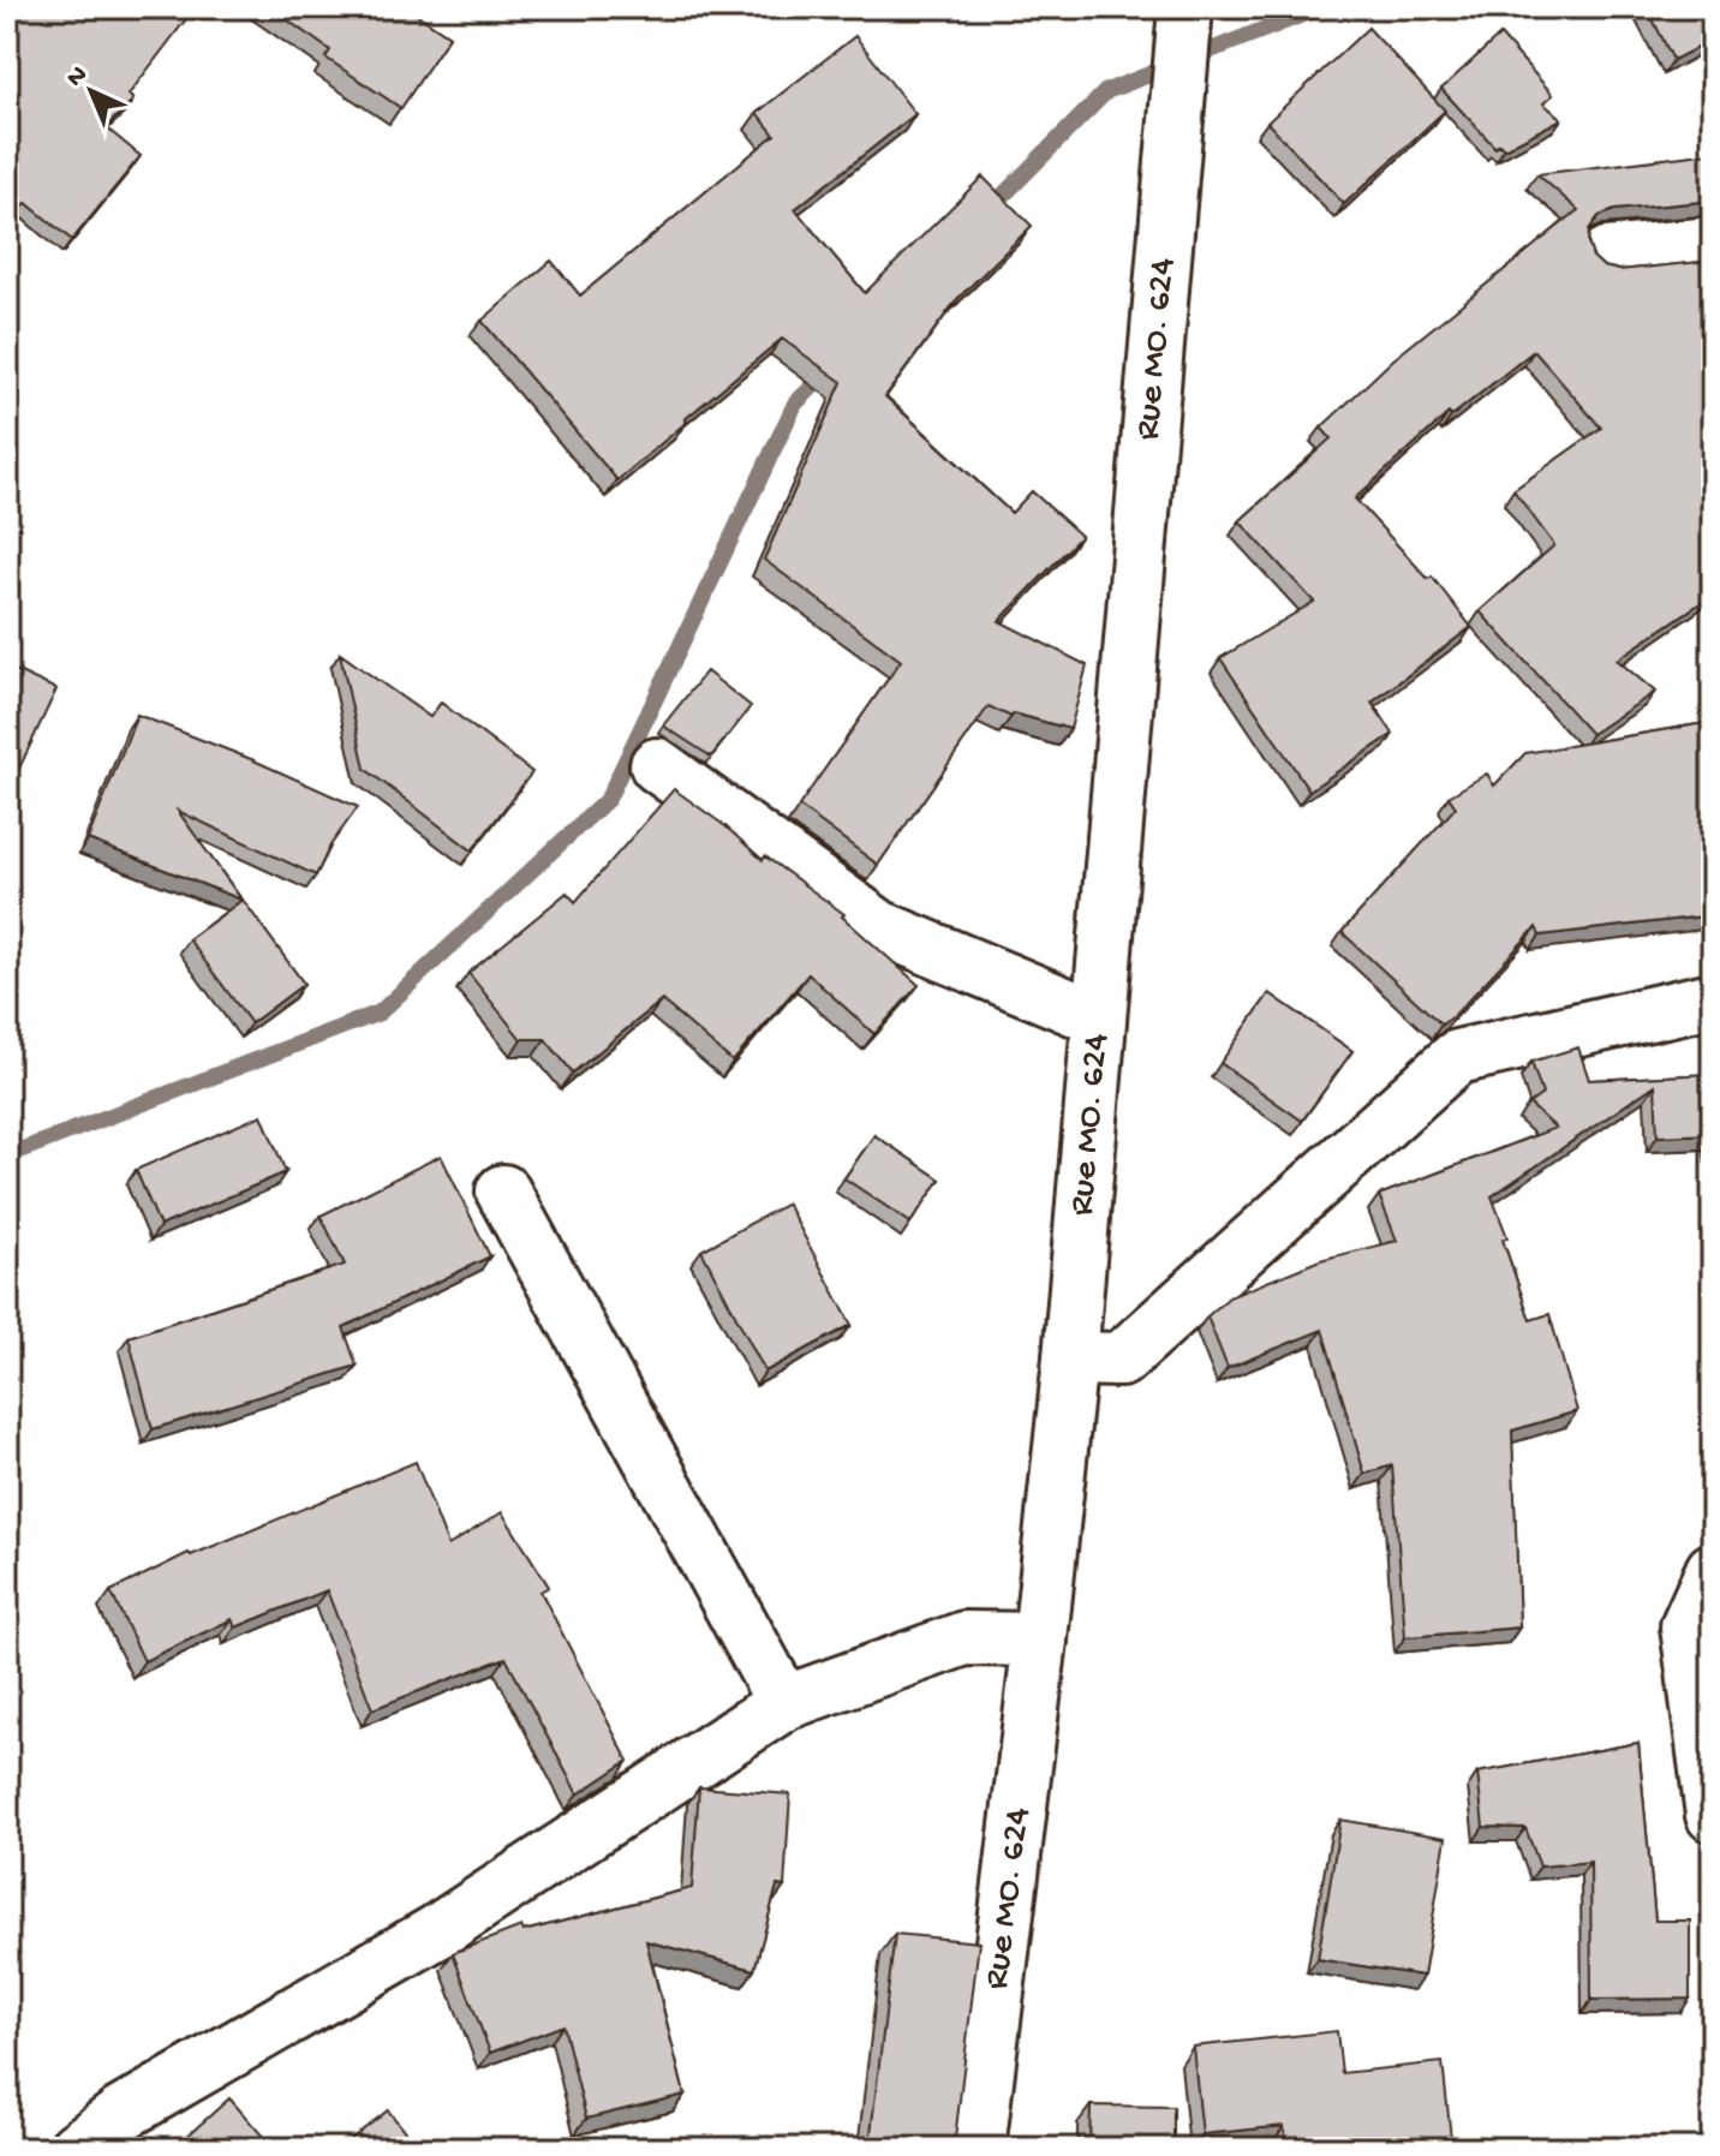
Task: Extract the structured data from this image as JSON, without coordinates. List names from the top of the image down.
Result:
{
  "streets": {
    "street": ["Rue MO. 624"]
  },
  "north": "top left"
}
